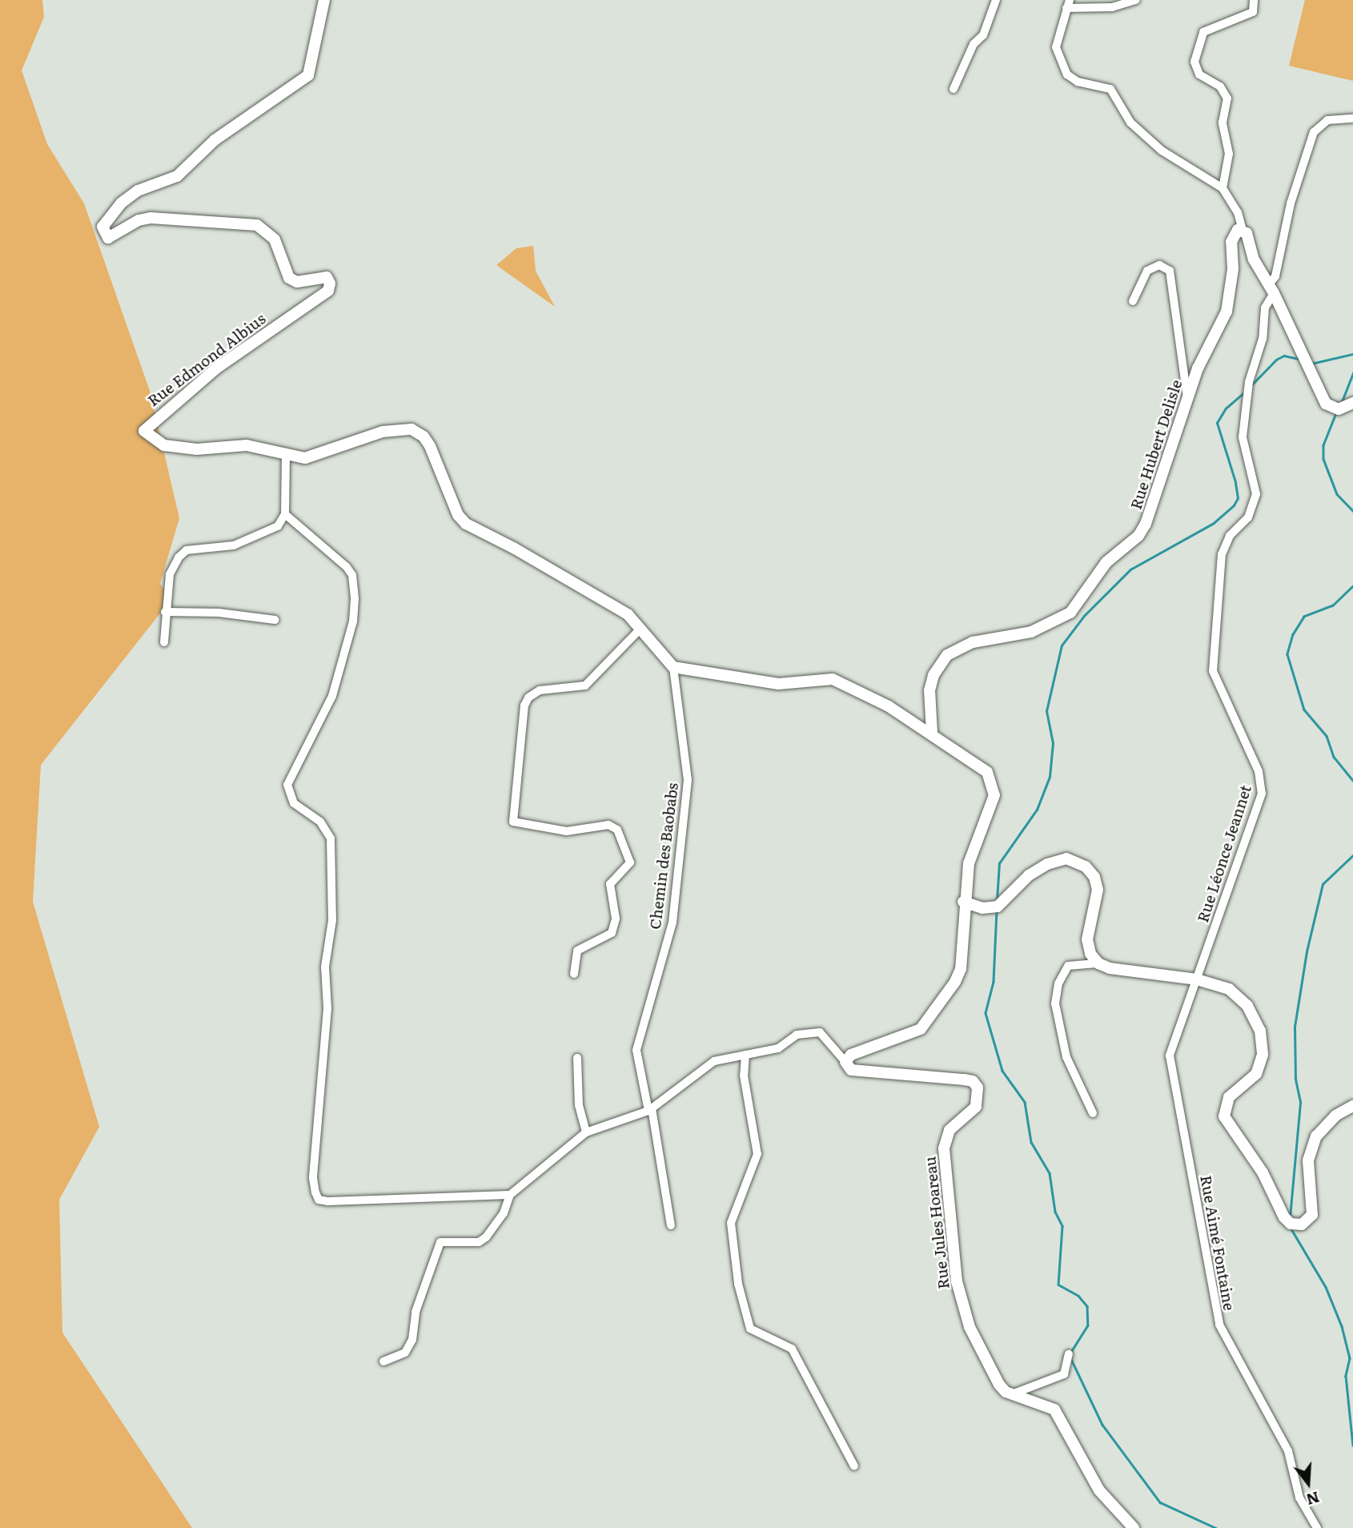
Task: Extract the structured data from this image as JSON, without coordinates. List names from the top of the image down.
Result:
{
  "streets": {
    "main road": ["Rue Edmond Albius", "Rue Hubert Delisle", "Rue Jules Hoareau"],
    "street": ["Rue Léonce Jeannet", "Chemin des Baobabs", "Rue Aimé Fontaine"]
  },
  "crossings": [
    ["Rue Edmond Albius", "Chemin des Baobabs"],
    ["Rue Léonce Jeannet", "Rue Aimé Fontaine"]
  ],
  "north": "bottom"
}
